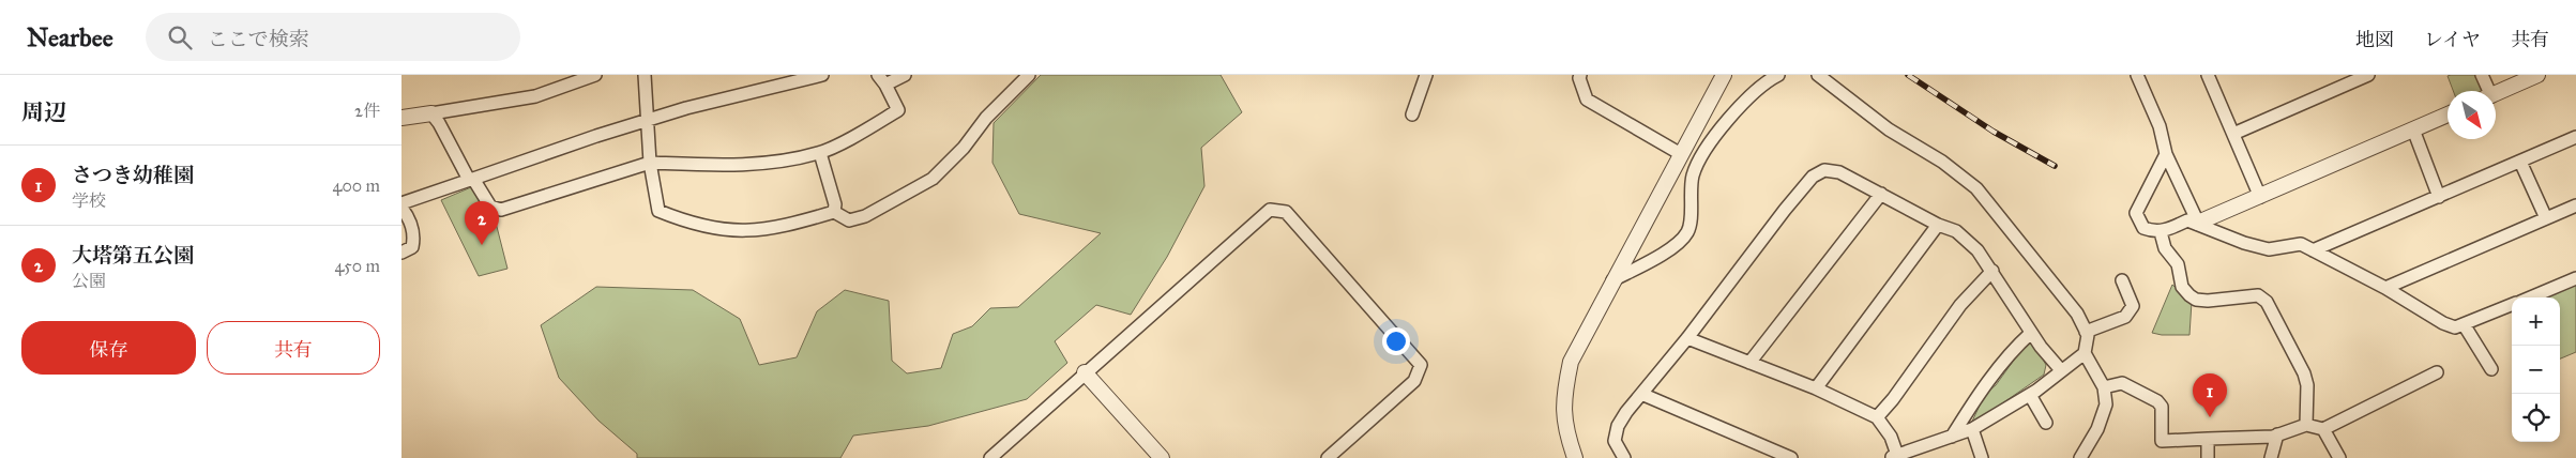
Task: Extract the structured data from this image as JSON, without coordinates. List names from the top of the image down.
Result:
{
  "north": "bottom right",
  "page": {
    "header": "Nearbee",
    "search": "ここで検索",
    "nav": ["地図", "レイヤ", "共有"],
    "heading": ["周辺", "2件"],
    "list": [
      {
        "mark": "1",
        "name": "さつき幼稚園",
        "note": "学校",
        "value": "400 m"
      },
      {
        "mark": "2",
        "name": "大塔第五公園",
        "note": "公園",
        "value": "450 m"
      }
    ],
    "pins": ["2", "1"],
    "map_buttons": ["+", "−"],
    "buttons": ["保存", "共有"]
  }
}
